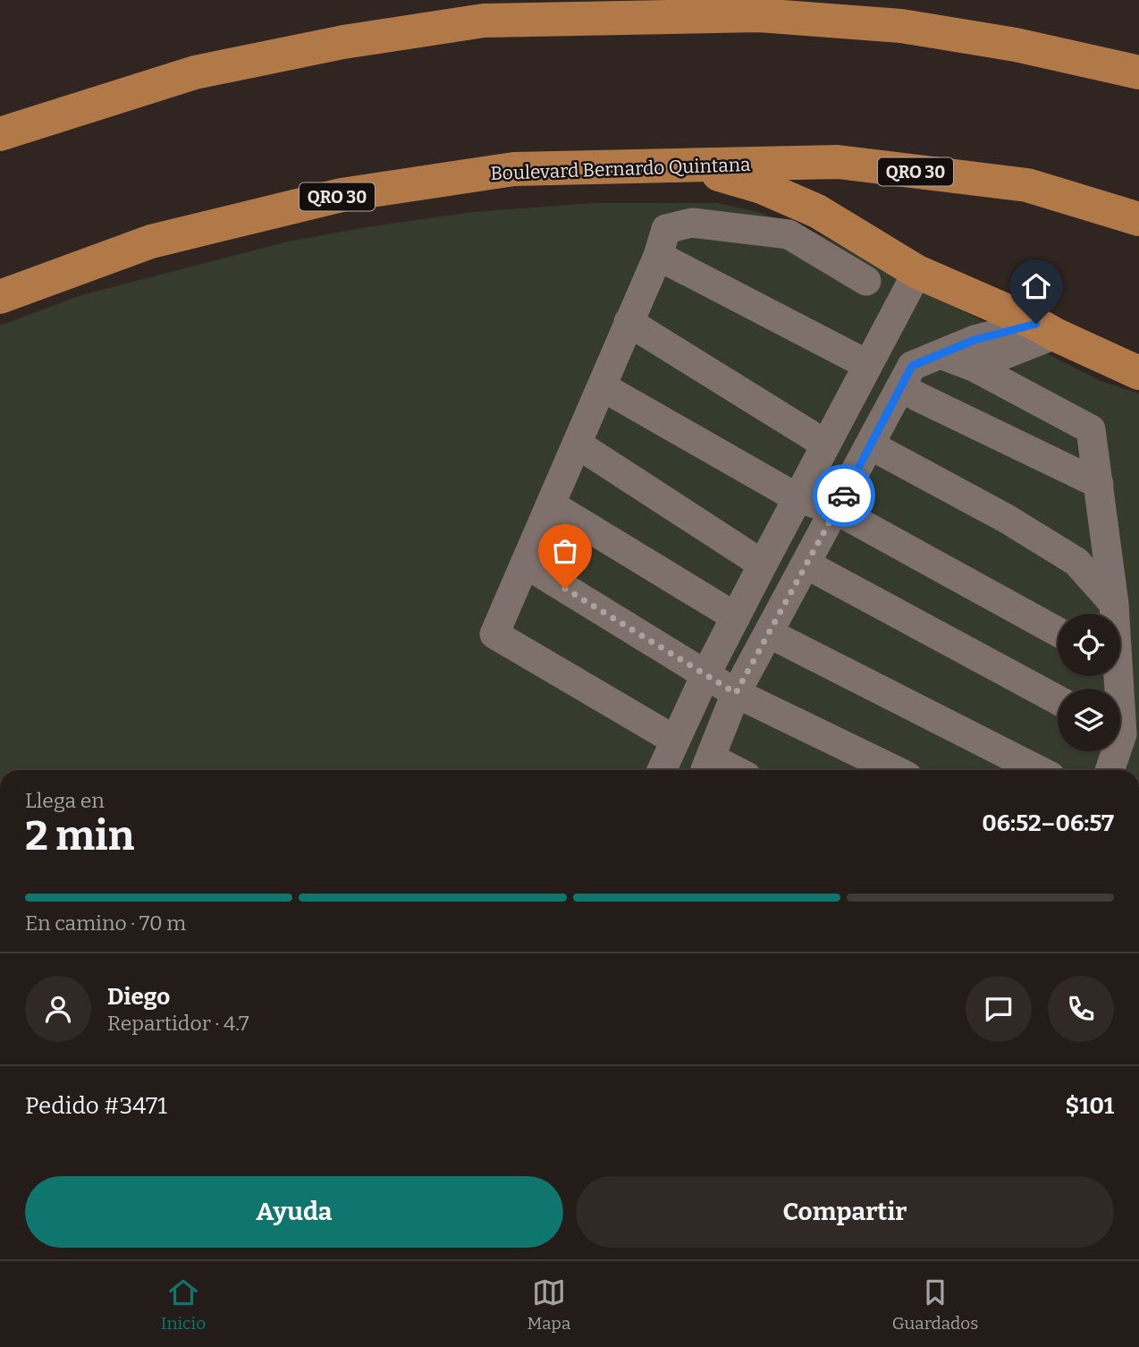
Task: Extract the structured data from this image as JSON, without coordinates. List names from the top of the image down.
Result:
{
  "streets": {
    "highway": ["Boulevard Bernardo Quintana", "QRO 30"]
  },
  "page": {
    "heading": ["2 min", "Llega en", "06:52–06:57"],
    "panel": [
      "Diego",
      "Repartidor · 4.7",
      "Pedido #3471",
      "$101"
    ],
    "bar": "En camino · 70 m",
    "buttons": ["Ayuda", "Compartir"],
    "tabs": ["Inicio", "Mapa", "Guardados"]
  }
}
